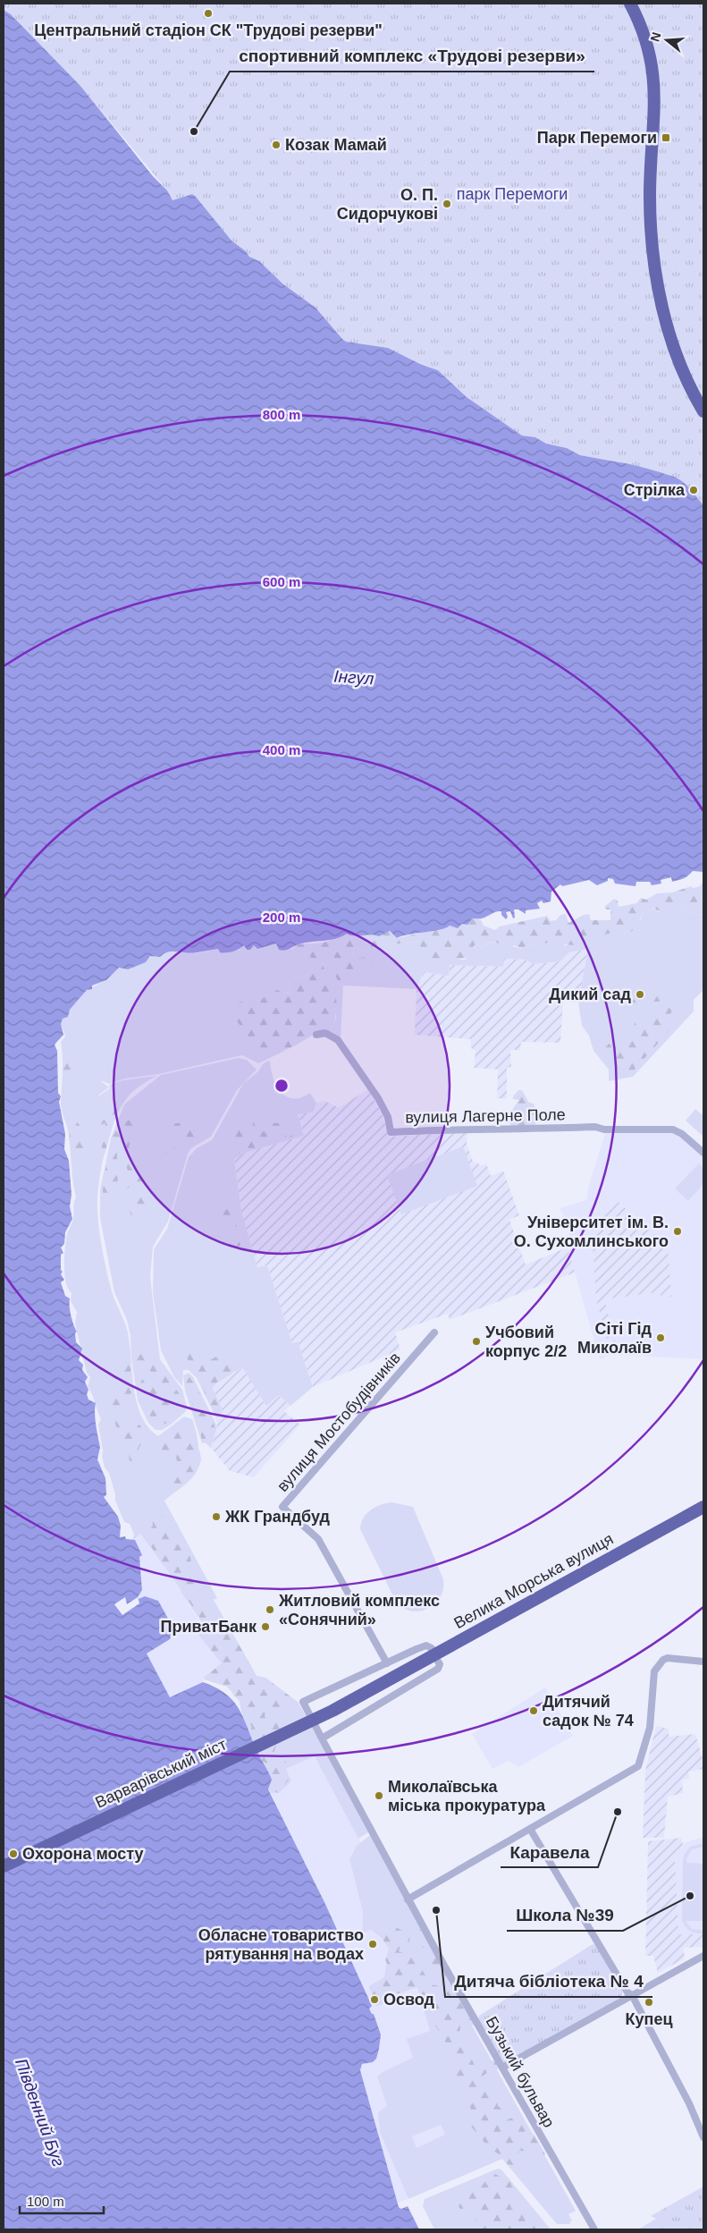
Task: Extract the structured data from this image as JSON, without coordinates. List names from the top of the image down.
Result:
{
  "streets": {
    "highway": ["Велика Морська вулиця", "Варварівський міст"],
    "street": ["вулиця Лагерне Поле", "вулиця Мостобудівників", "Бузький бульвар"]
  },
  "crossings": [
    ["вулиця Мостобудівників", "Бузький бульвар"],
    ["Велика Морська вулиця", "Варварівський міст"],
    ["Велика Морська вулиця", "Бузький бульвар"]
  ],
  "water": ["Інгул", "Південний Буг"],
  "parks": ["парк Перемоги"],
  "places": {
    "other": [
      "Центральний стадіон СК \"Трудові резерви\"",
      "спортивний комплекс «Трудові резерви»",
      "Козак Мамай",
      "О. П. Сидорчукові",
      "Стрілка",
      "Дикий сад",
      "Університет ім. В. О. Сухомлинського",
      "Сіті Гід Миколаїв",
      "Учбовий корпус 2/2",
      "ЖК Грандбуд",
      "Житловий комплекс «Сонячний»",
      "ПриватБанк",
      "Дитячий садок № 74",
      "Миколаївська міська прокуратура",
      "Каравела",
      "Охорона мосту",
      "Школа №39",
      "Дитяча бібліотека № 4",
      "Обласне товариство рятування на водах",
      "Освод",
      "Купец"
    ],
    "transit": ["Парк Перемоги"]
  },
  "scale_bar": "100 m",
  "north": "left",
  "rings": [
    "800 m",
    "600 m",
    "400 m",
    "200 m"
  ]
}
